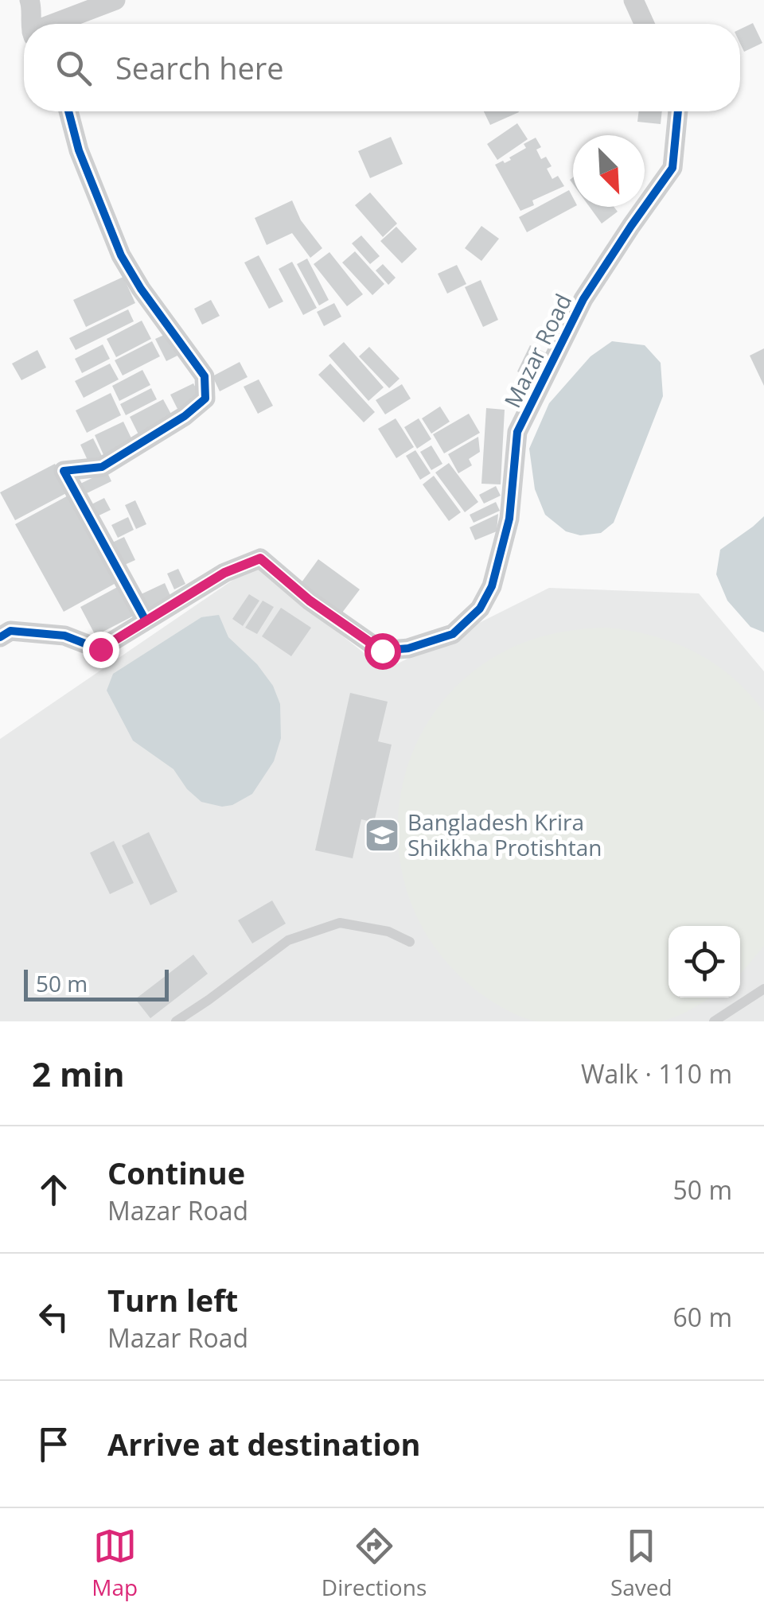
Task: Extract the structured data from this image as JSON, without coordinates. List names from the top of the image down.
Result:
{
  "streets": {
    "street": ["Mazar Road"]
  },
  "places": {
    "school or university": ["Bangladesh Krira Shikkha Protishtan"]
  },
  "scale_bar": "50 m",
  "north": "bottom right",
  "page": {
    "search": "Search here",
    "scale": "50 m",
    "heading": ["2 min", "Walk · 110 m"],
    "list": [
      ["Continue", "Mazar Road", "50 m"],
      ["Turn left", "Mazar Road", "60 m"],
      "Arrive at destination"
    ],
    "nav": ["Map", "Directions", "Saved"]
  }
}
